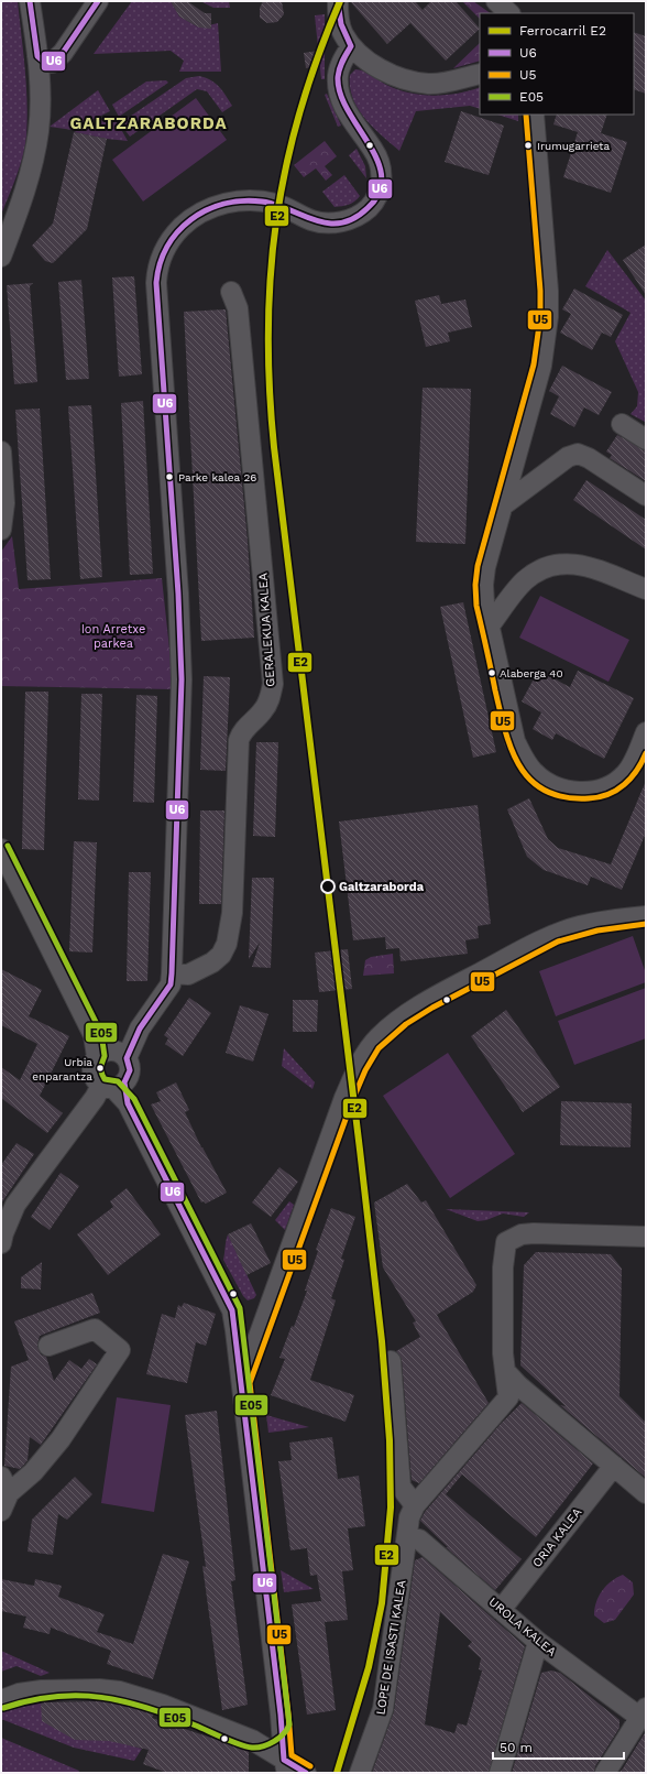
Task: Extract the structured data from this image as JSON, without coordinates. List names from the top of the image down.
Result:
{
  "streets": {
    "street": [
      "GERALEKUA KALEA",
      "ORIA KALEA",
      "UROLA KALEA",
      "LOPE DE ISASTI KALEA"
    ]
  },
  "crossings": [
    ["ORIA KALEA", "UROLA KALEA"],
    ["UROLA KALEA", "LOPE DE ISASTI KALEA"]
  ],
  "districts": ["GALTZARABORDA"],
  "parks": ["Ion Arretxe parkea"],
  "places": [
    "Irumugarrieta",
    "Parke kalea 26",
    "Alaberga 40",
    "Galtzaraborda",
    "Urbia enparantza"
  ],
  "lines": [
    "rail line E2",
    "transit line U6",
    "transit line U5",
    "transit line E05"
  ],
  "legend": [
    "Ferrocarril E2",
    "U6",
    "U5",
    "E05"
  ],
  "scale_bar": "50 m"
}
